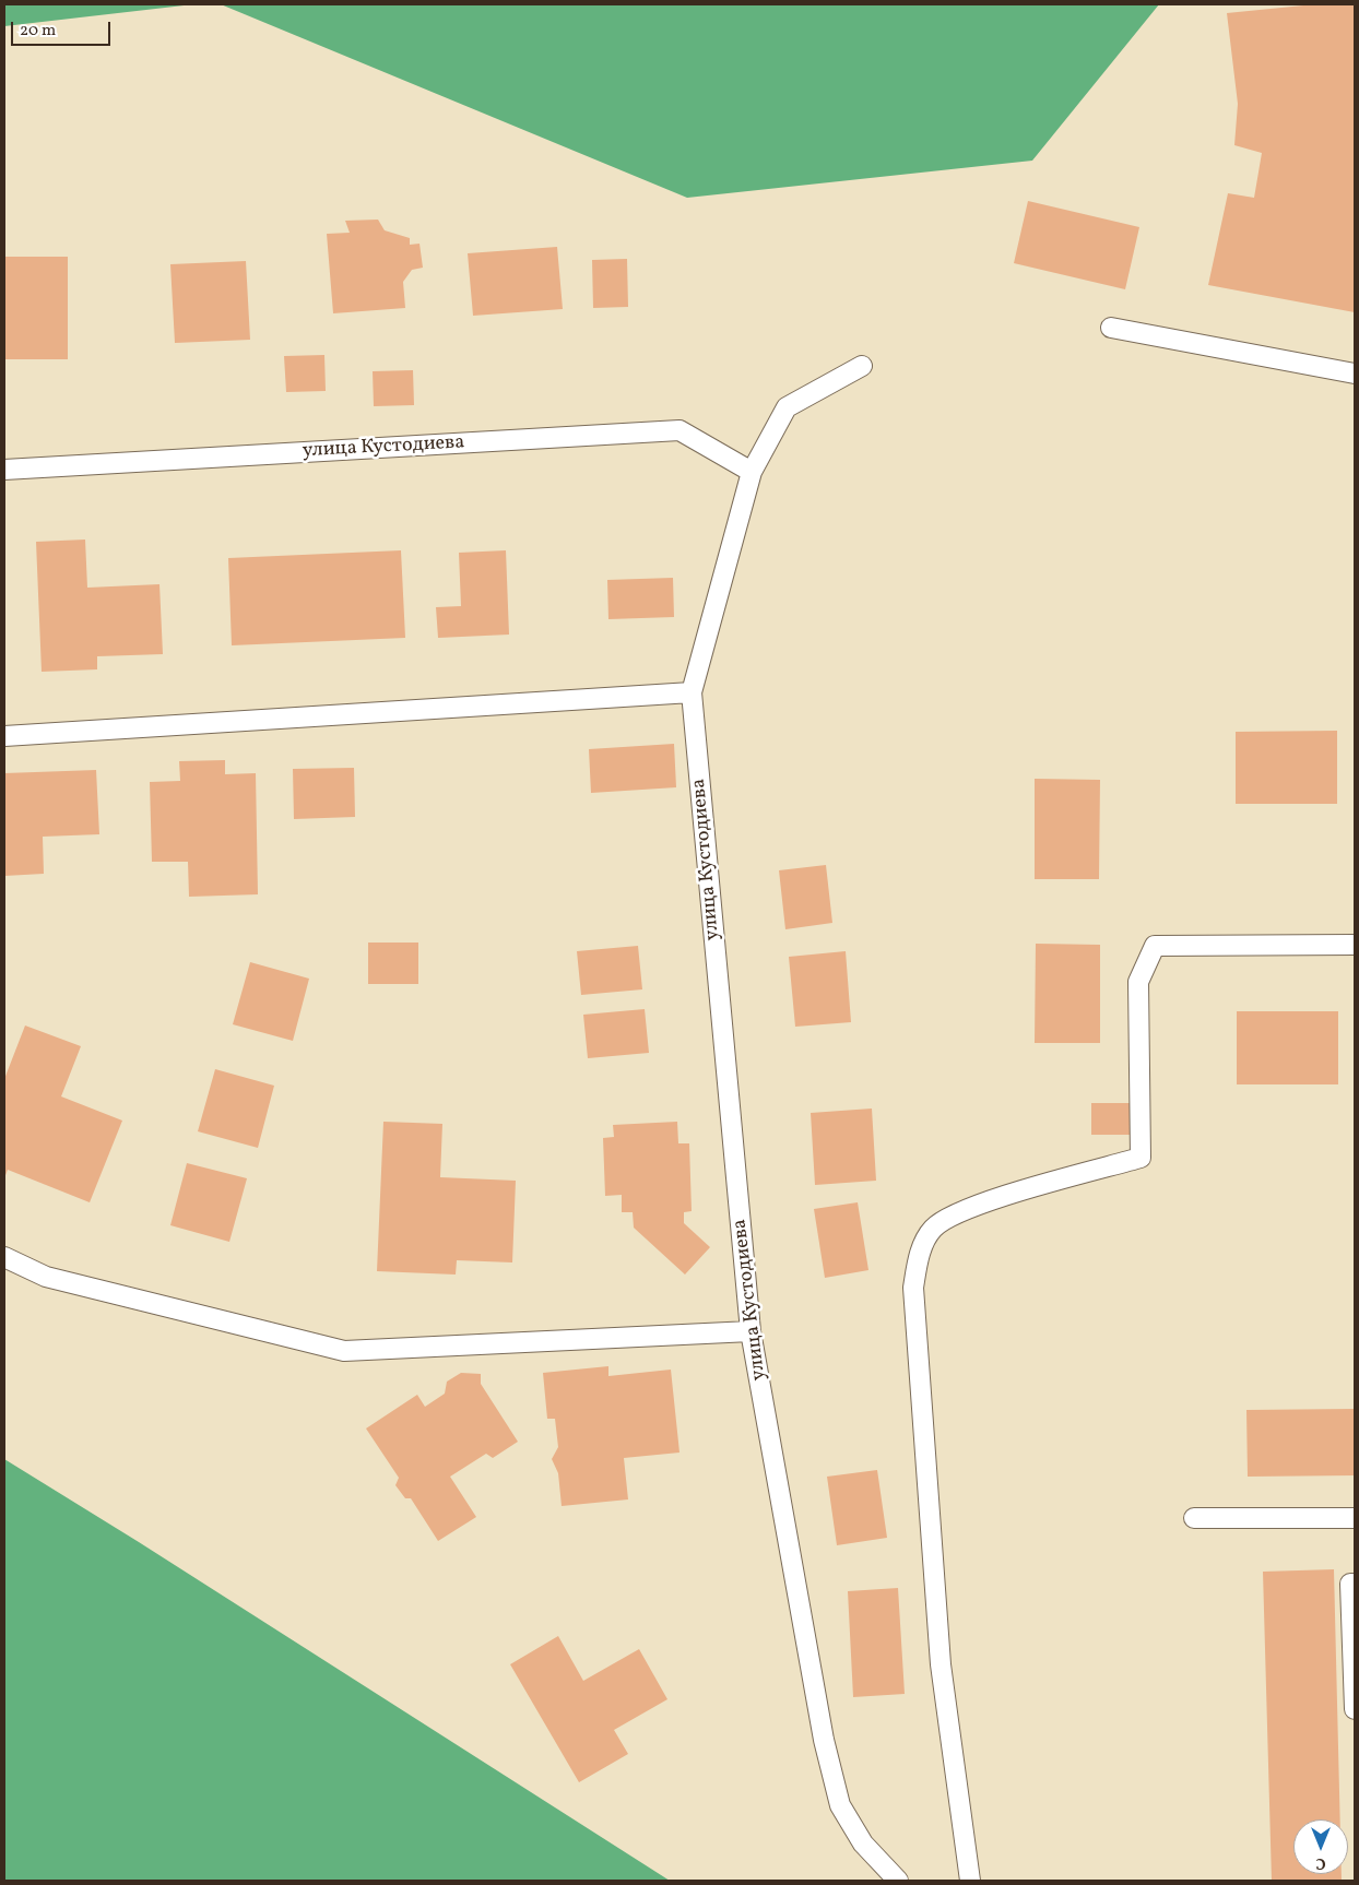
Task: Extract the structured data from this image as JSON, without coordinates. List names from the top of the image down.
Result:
{
  "streets": {
    "lane": ["улица Кустодиева"]
  },
  "scale_bar": "20 m",
  "north": "bottom"
}
